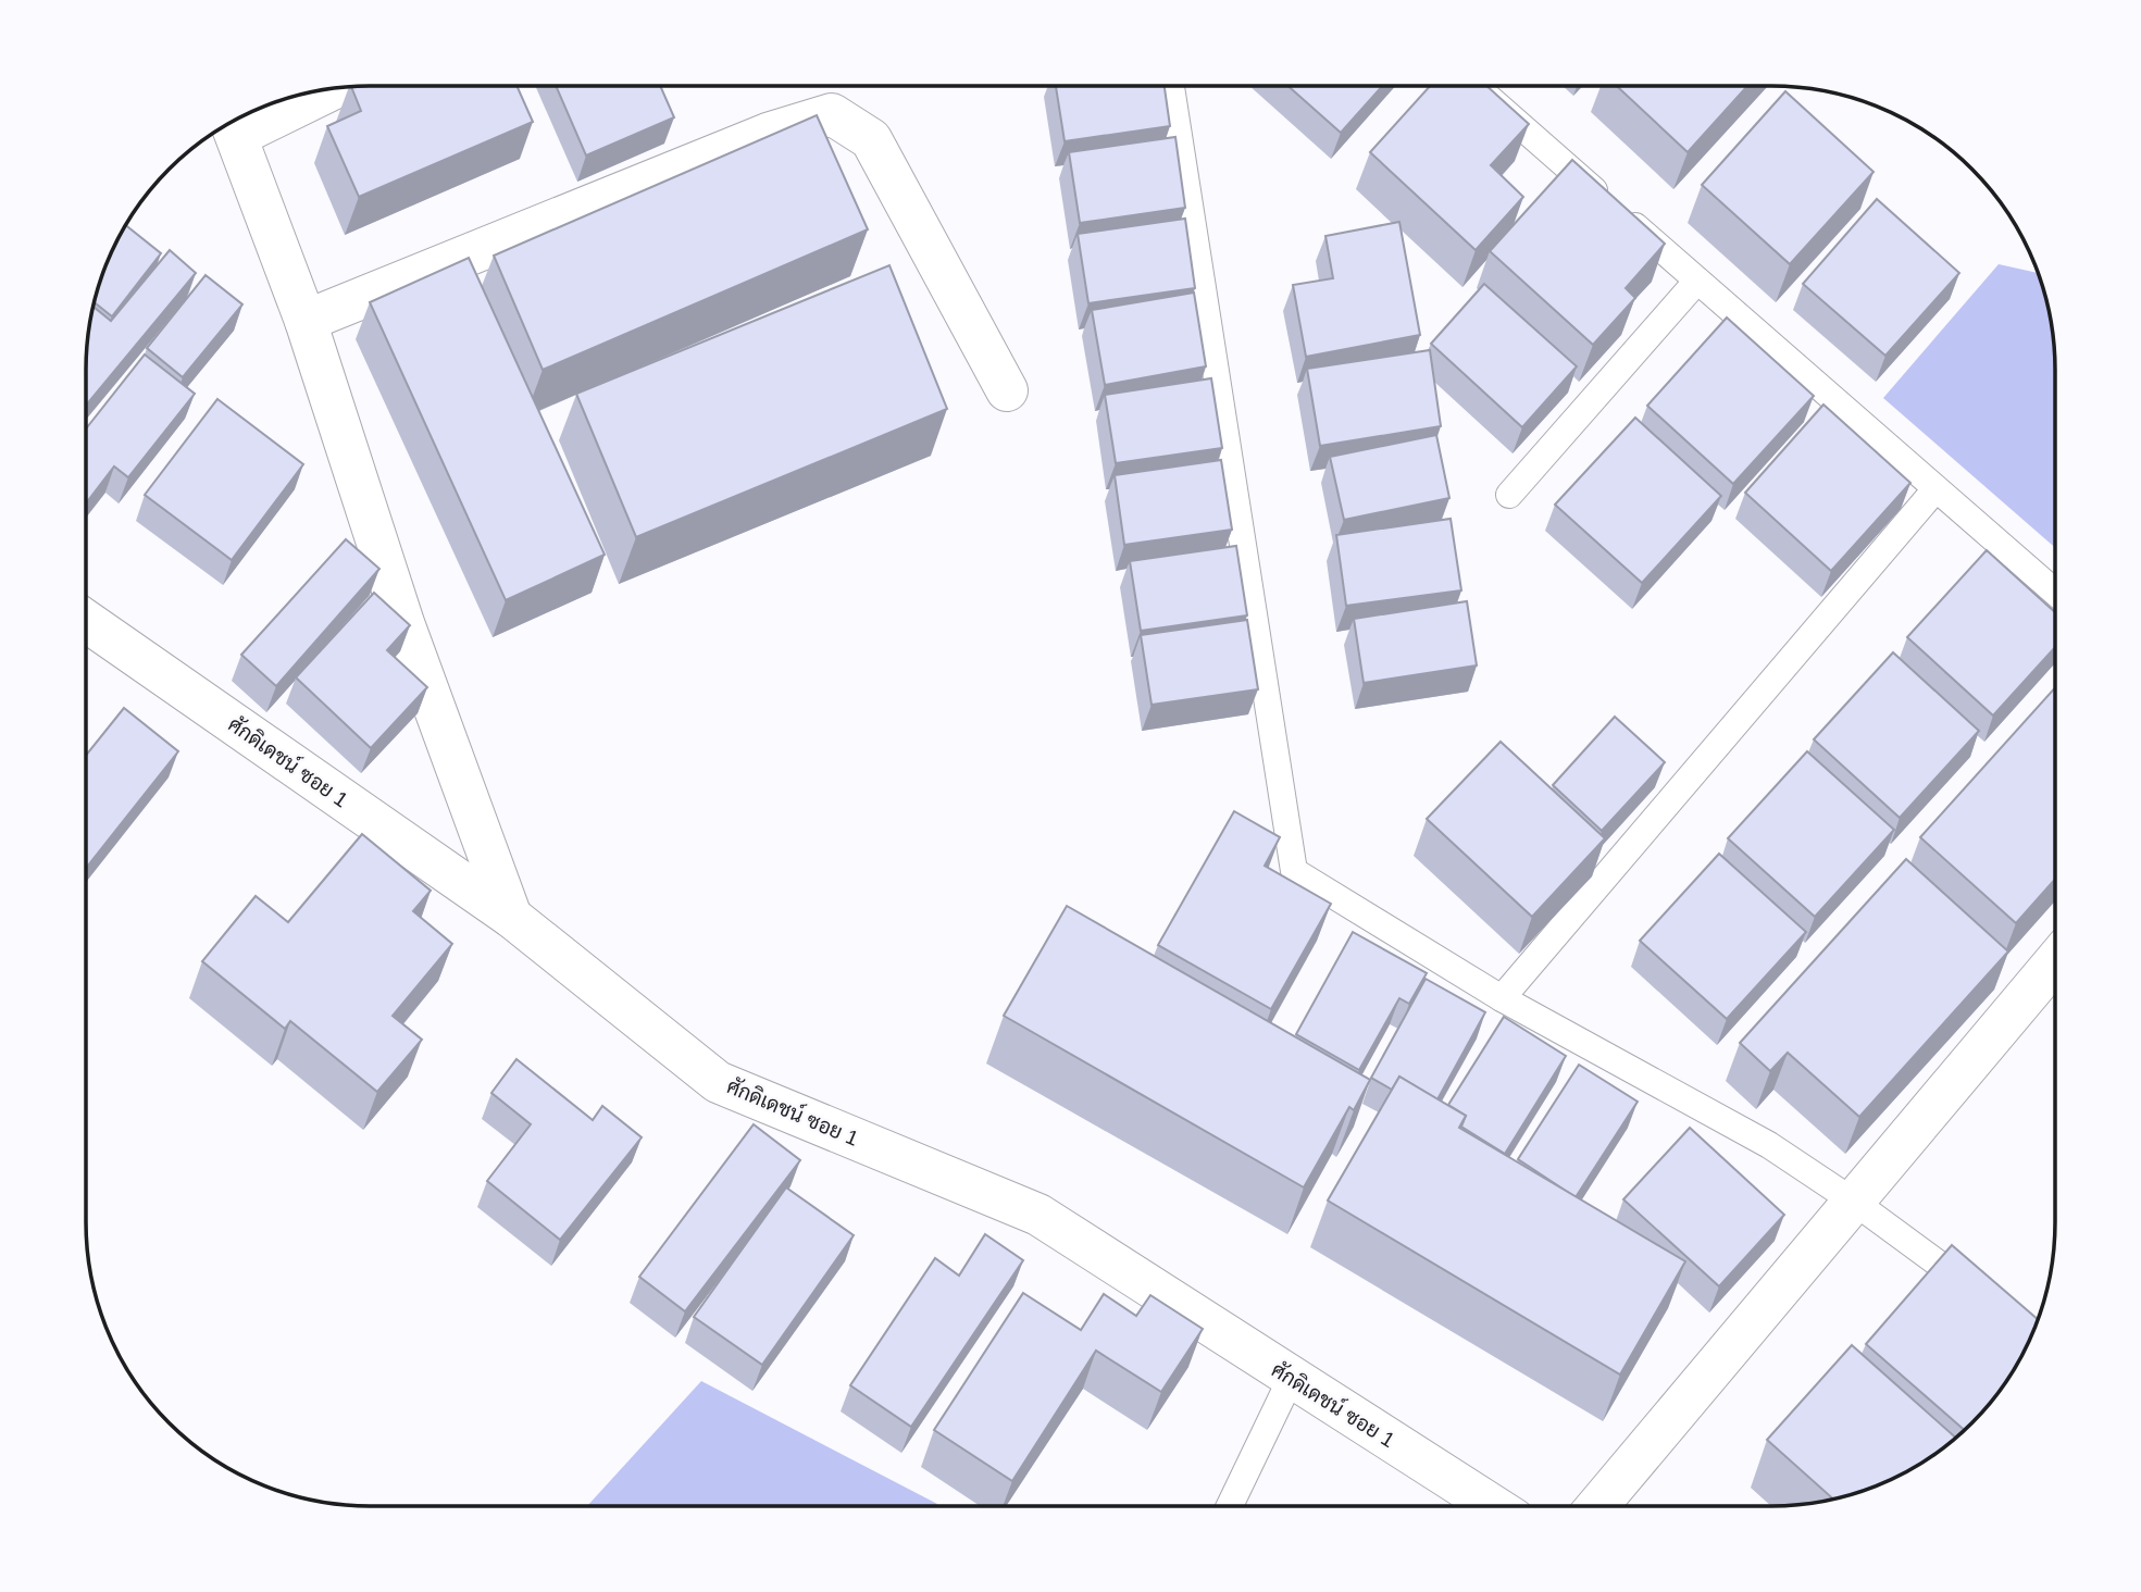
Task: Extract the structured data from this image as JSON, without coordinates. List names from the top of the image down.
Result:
{
  "streets": {
    "street": ["ศักดิเดชน์ ซอย 1"]
  }
}
